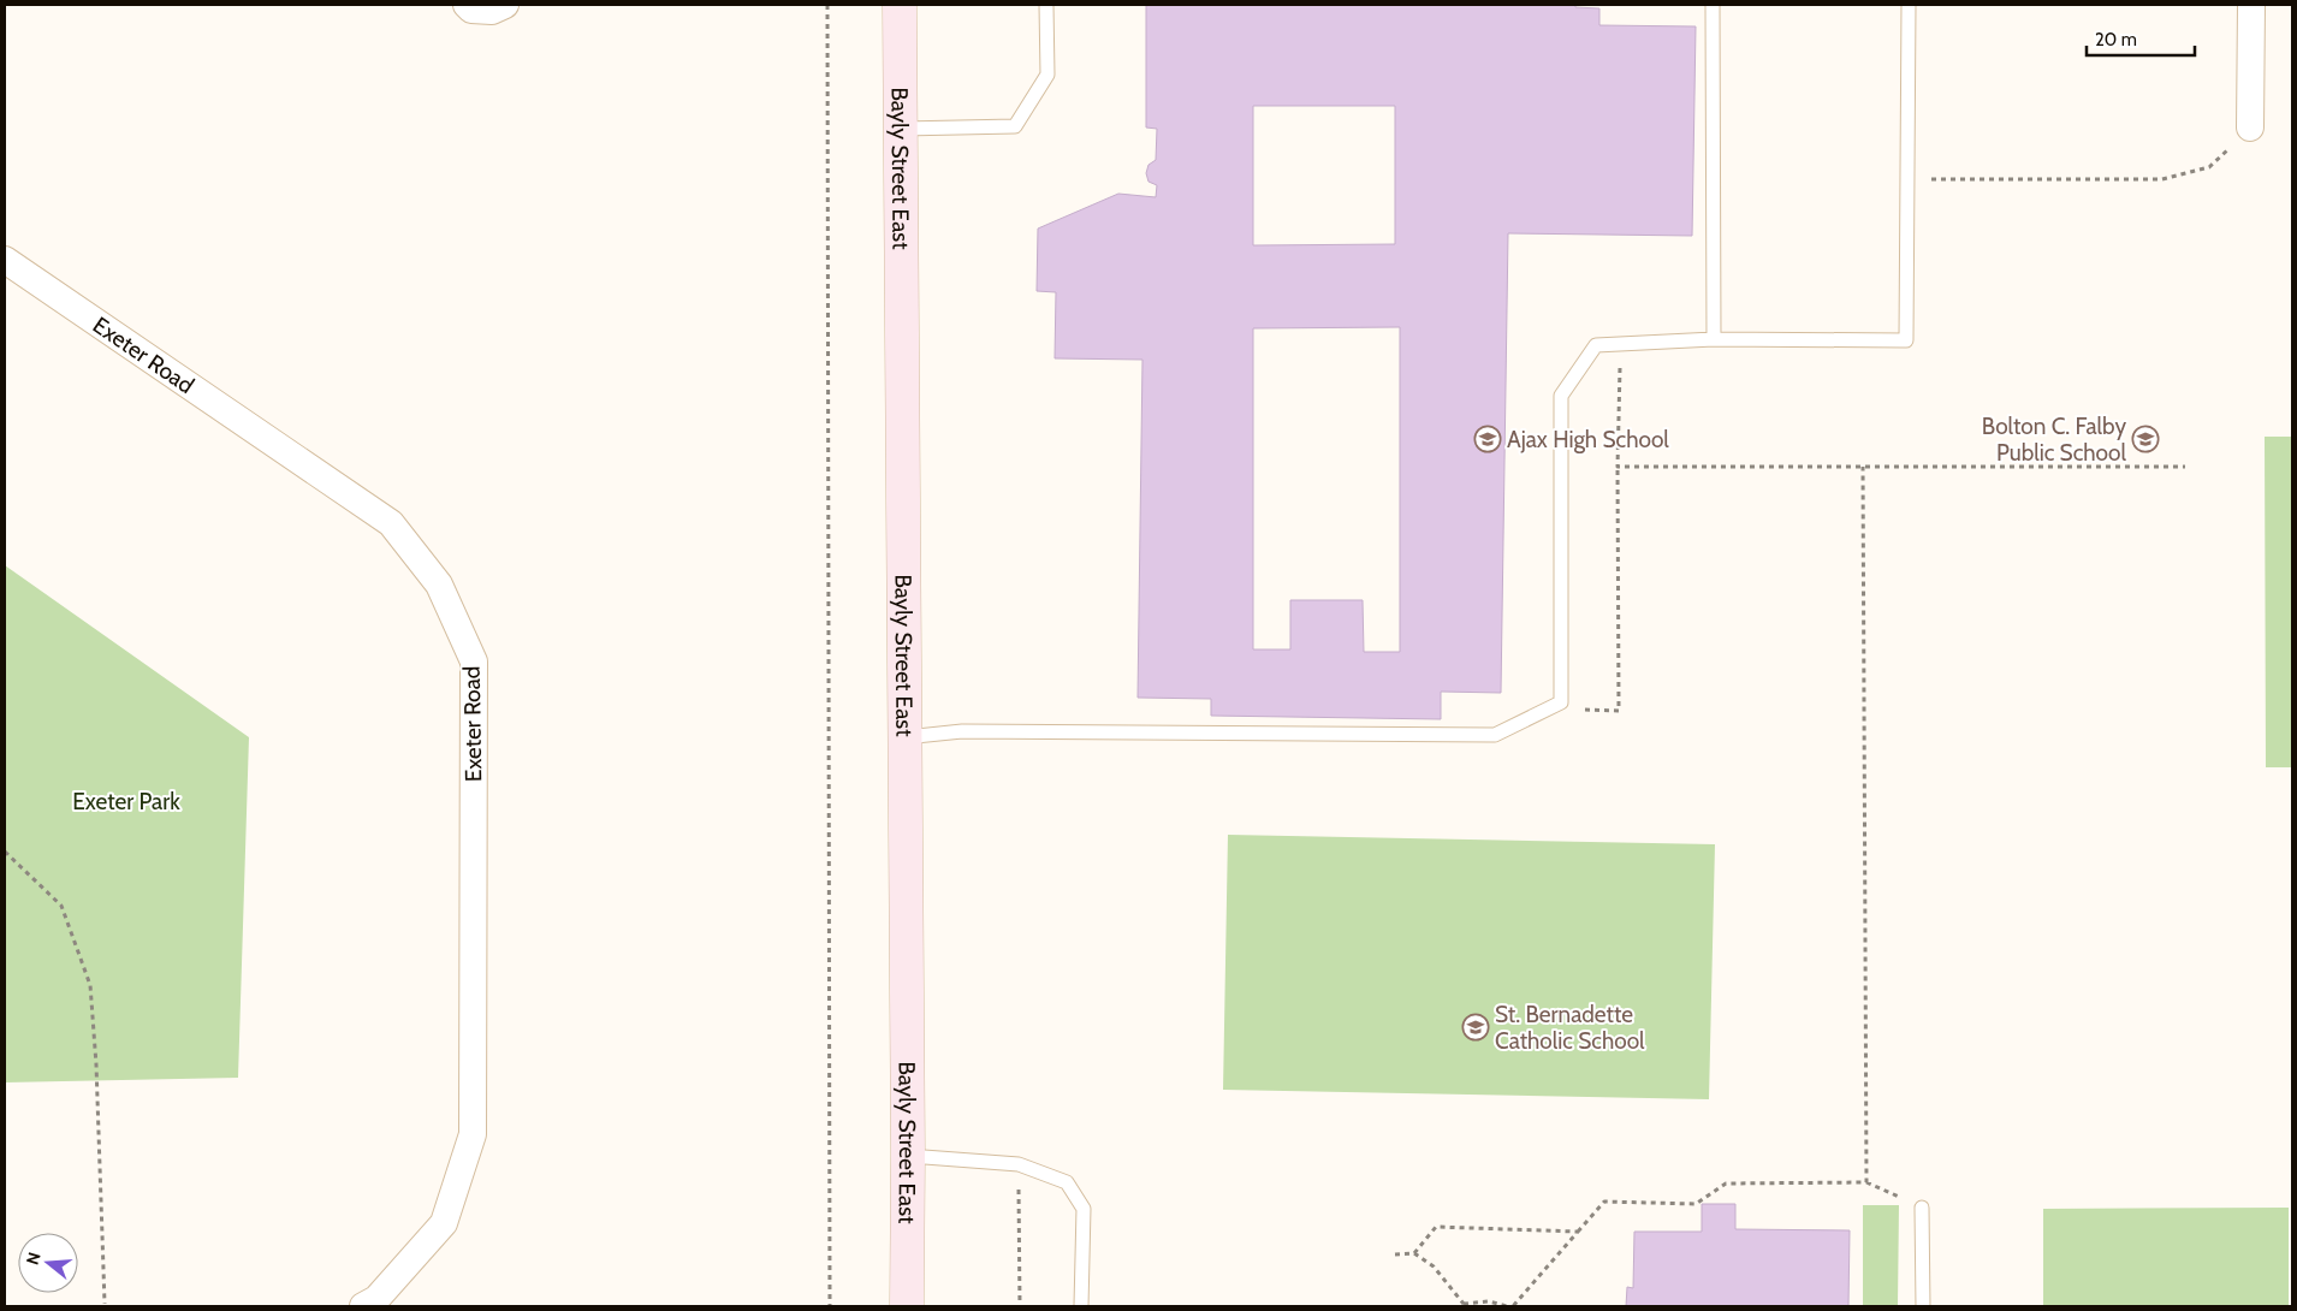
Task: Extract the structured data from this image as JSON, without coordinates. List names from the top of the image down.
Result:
{
  "streets": {
    "main road": ["Bayly Street East"],
    "street": ["Exeter Road"]
  },
  "parks": ["Exeter Park"],
  "places": {
    "school or university": ["Ajax High School", "Bolton C. Falby Public School", "St. Bernadette Catholic School"]
  },
  "scale_bar": "20 m",
  "north": "left"
}
